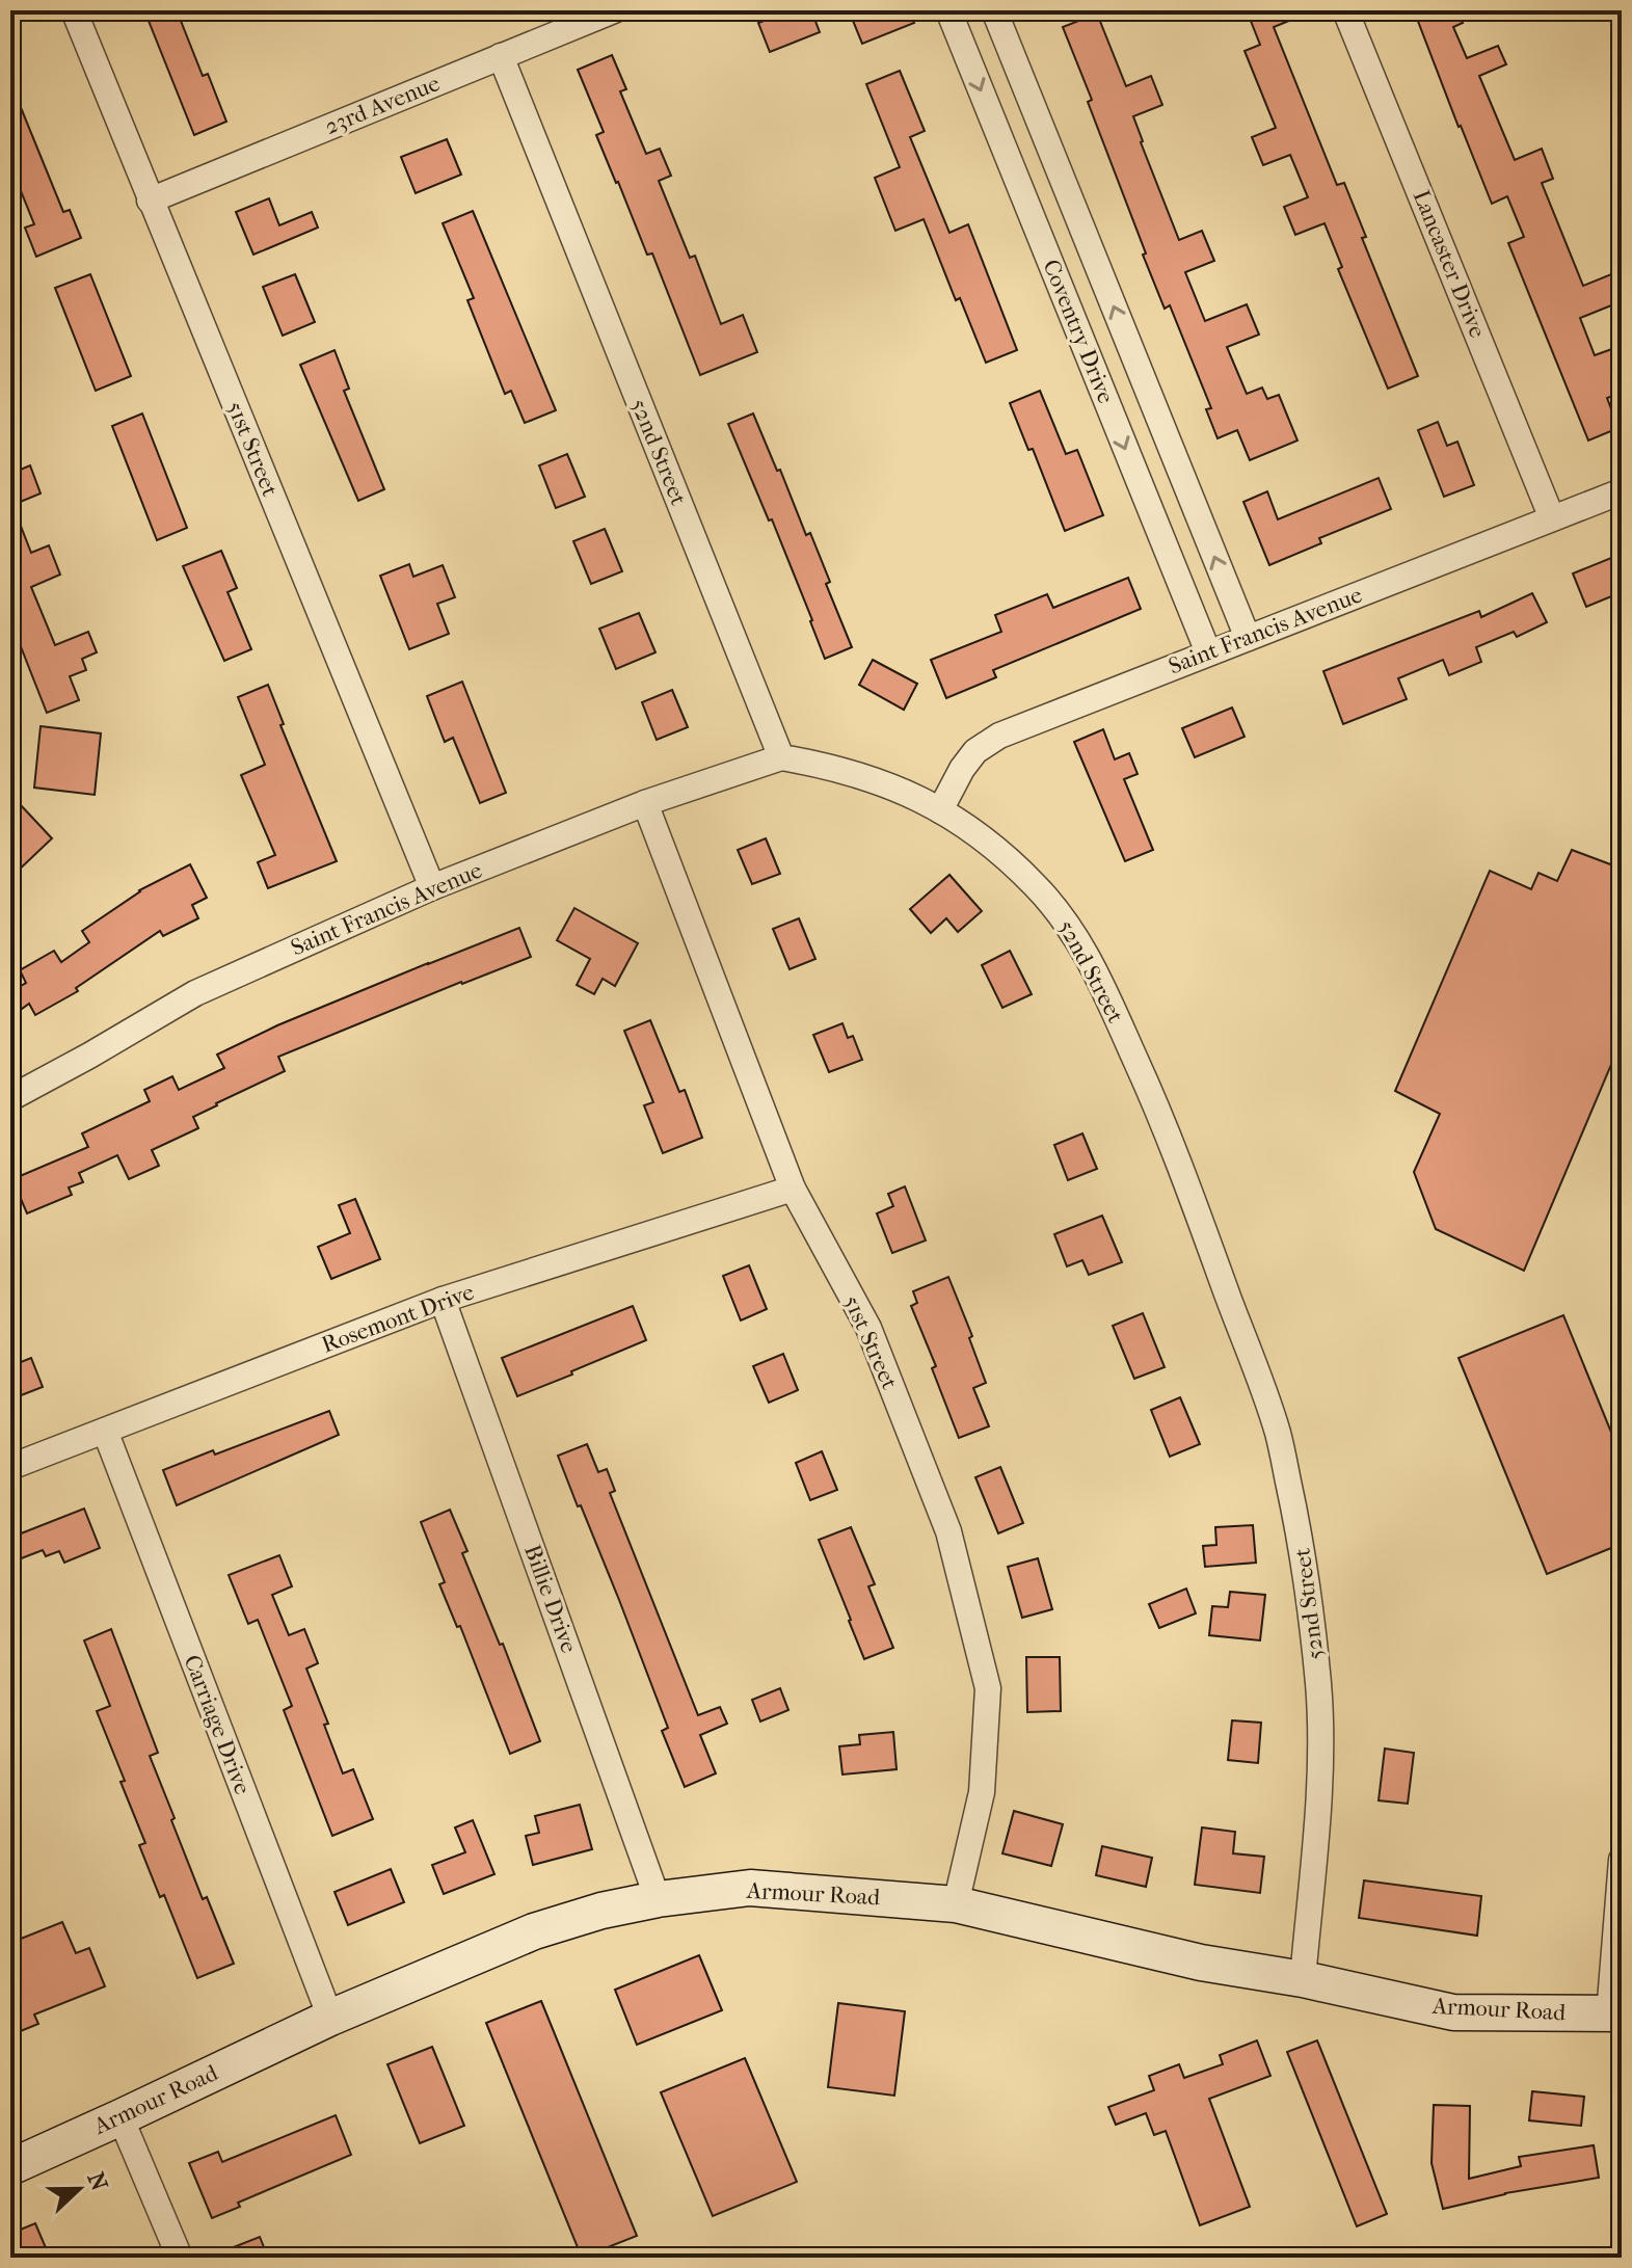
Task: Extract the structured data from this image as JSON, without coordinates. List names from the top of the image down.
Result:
{
  "streets": {
    "street": [
      "23rd Avenue",
      "Lancaster Drive",
      "Coventry Drive",
      "51st Street",
      "52nd Street",
      "Saint Francis Avenue",
      "Rosemont Drive",
      "Billie Drive",
      "Carriage Drive",
      "Armour Road"
    ]
  },
  "crossings": [
    ["23rd Avenue", "51st Street"],
    ["23rd Avenue", "52nd Street"],
    ["Lancaster Drive", "Saint Francis Avenue"],
    ["Coventry Drive", "Saint Francis Avenue"],
    ["51st Street", "Saint Francis Avenue"],
    ["51st Street", "Rosemont Drive"],
    ["51st Street", "Armour Road"],
    ["52nd Street", "Saint Francis Avenue"],
    ["52nd Street", "Armour Road"],
    ["Rosemont Drive", "Billie Drive"],
    ["Rosemont Drive", "Carriage Drive"],
    ["Billie Drive", "Armour Road"],
    ["Carriage Drive", "Armour Road"]
  ],
  "north": "right"
}
